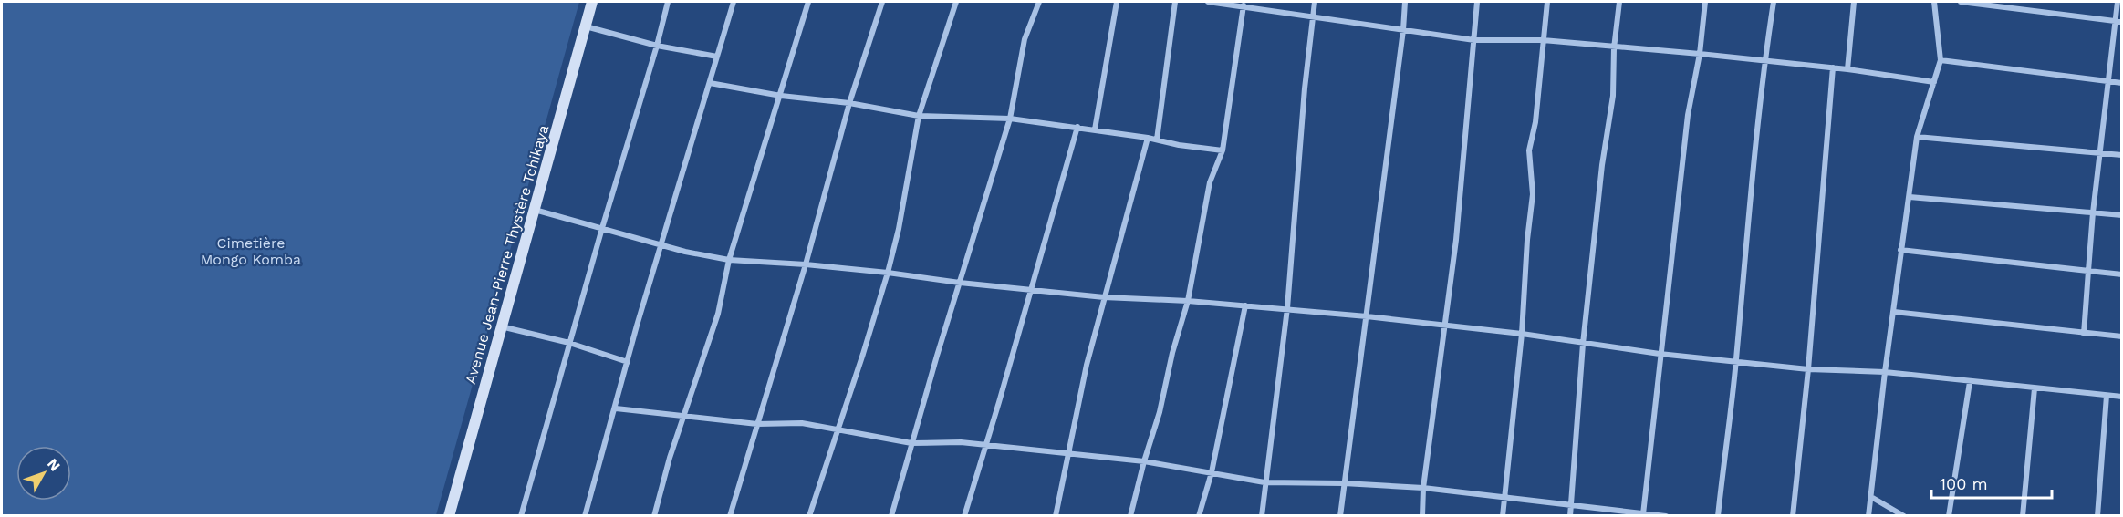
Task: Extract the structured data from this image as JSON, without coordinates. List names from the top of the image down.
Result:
{
  "streets": {
    "street": ["Avenue Jean-Pierre Thystère Tchikaya"]
  },
  "parks": ["Cimetière Mongo Komba"],
  "scale_bar": "100 m",
  "north": "top right"
}
